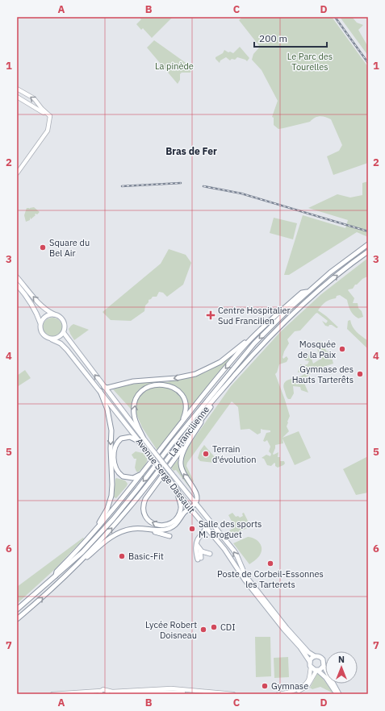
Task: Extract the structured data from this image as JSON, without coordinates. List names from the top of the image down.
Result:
{
  "streets": {
    "main road": ["La Francilienne", "Avenue Serge Dassault"]
  },
  "districts": ["Bras de Fer"],
  "parks": ["Le Parc des Tourelles", "La pinède"],
  "places": {
    "other": [
      "Square du Bel Air",
      "Mosquée de la Paix",
      "Gymnase des Hauts Tarterêts",
      "Terrain d'évolution",
      "Salle des sports M. Broguet",
      "Basic-Fit",
      "Poste de Corbeil-Essonnes les Tarterets",
      "CDI",
      "Lycée Robert Doisneau",
      "Gymnase"
    ],
    "health": ["Centre Hospitalier Sud Francilien"]
  },
  "scale_bar": "200 m",
  "north": "top",
  "grid": {
    "columns": [
      "A",
      "B",
      "C",
      "D"
    ],
    "rows": [
      "1",
      "2",
      "3",
      "4",
      "5",
      "6",
      "7"
    ]
  }
}
